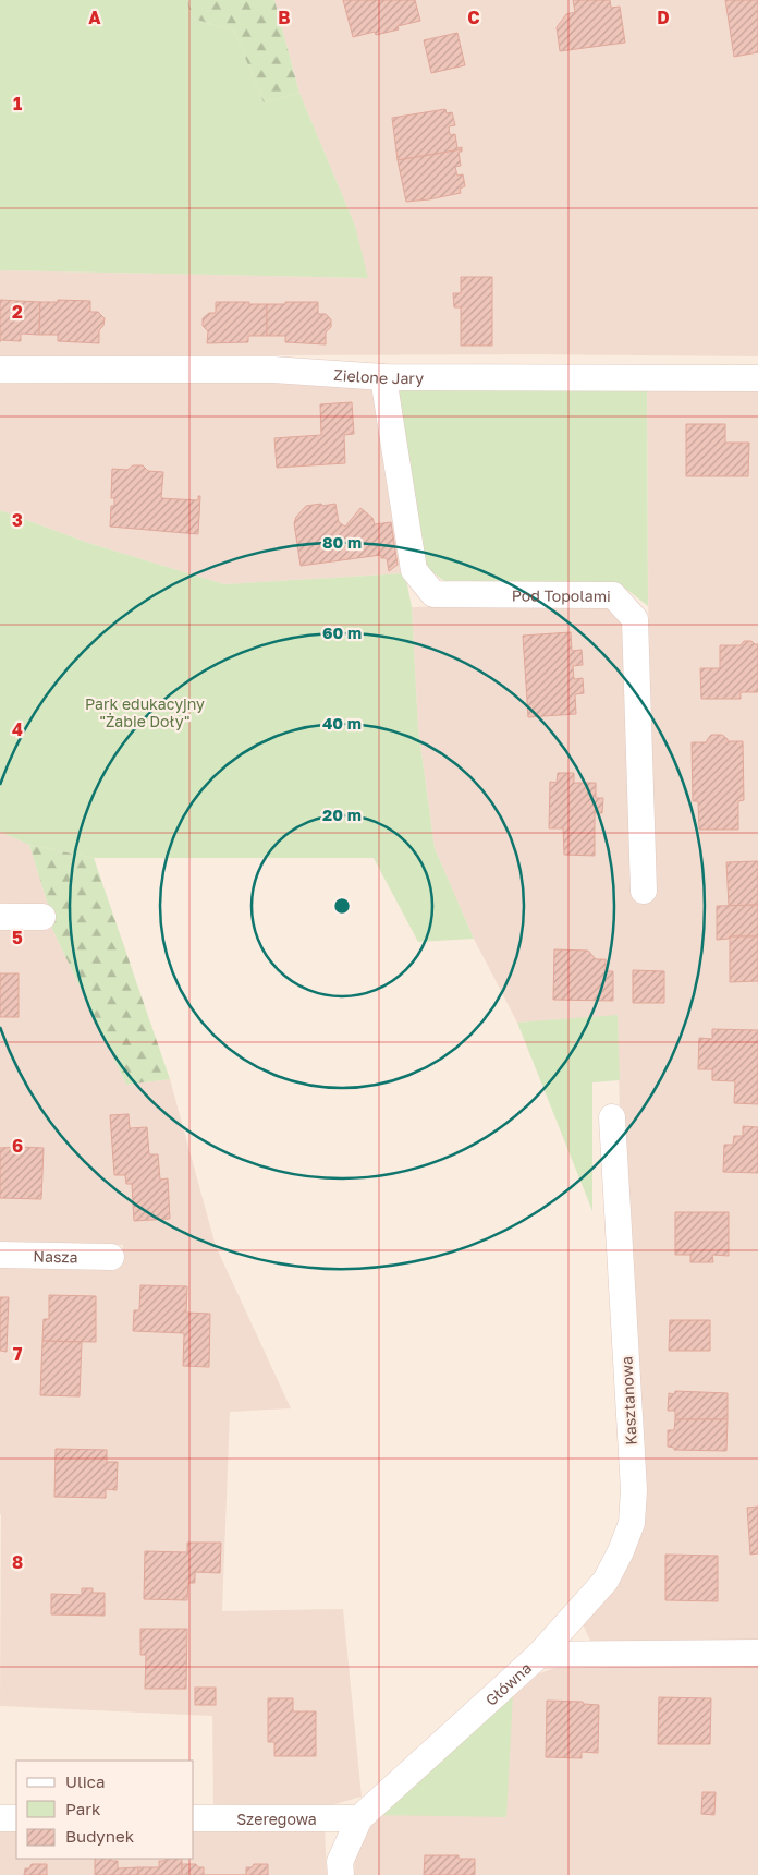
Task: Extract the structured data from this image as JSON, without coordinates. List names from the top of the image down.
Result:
{
  "streets": {
    "street": [
      "Zielone Jary",
      "Pod Topolami",
      "Nasza",
      "Kasztanowa",
      "Główna",
      "Szeregowa"
    ]
  },
  "crossings": [
    ["Zielone Jary", "Pod Topolami"],
    ["Kasztanowa", "Główna"],
    ["Główna", "Szeregowa"]
  ],
  "parks": ["Park edukacyjny \"Żabie Doły\""],
  "legend": ["Ulica", "Park", "Budynek"],
  "grid": {
    "columns": [
      "A",
      "B",
      "C",
      "D"
    ],
    "rows": [
      "1",
      "2",
      "3",
      "4",
      "5",
      "6",
      "7",
      "8"
    ]
  },
  "rings": [
    "80 m",
    "60 m",
    "40 m",
    "20 m"
  ]
}
